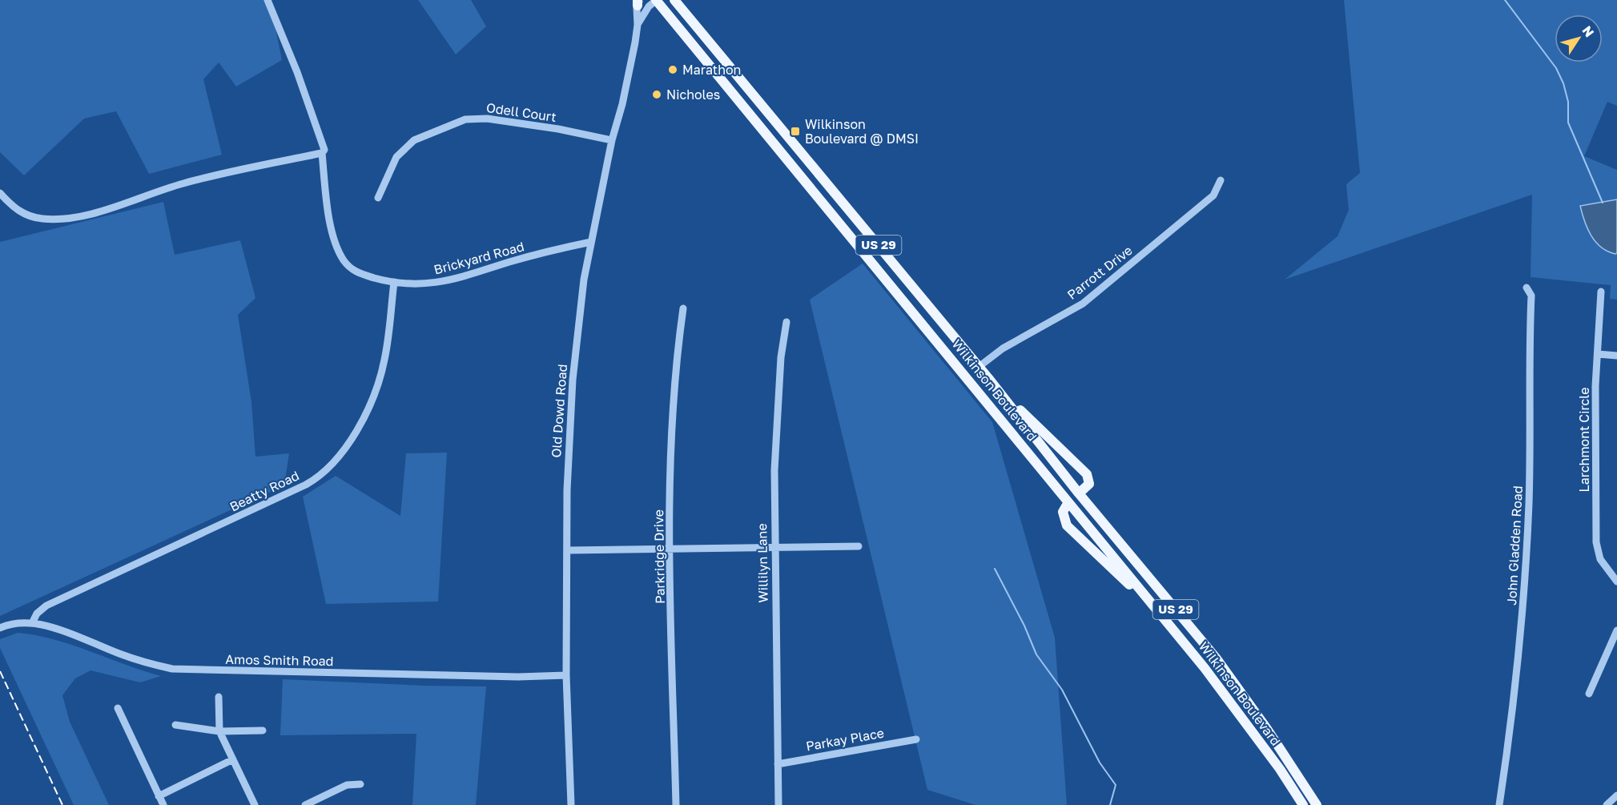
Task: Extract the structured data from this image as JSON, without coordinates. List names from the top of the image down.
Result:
{
  "streets": {
    "main road": ["US 29", "Wilkinson Boulevard"],
    "street": [
      "Odell Court",
      "Brickyard Road",
      "Parrott Drive",
      "Old Dowd Road",
      "Larchmont Circle",
      "Beatty Road",
      "John Gladden Road",
      "Parkridge Drive",
      "Willilyn Lane",
      "Amos Smith Road",
      "Parkay Place"
    ]
  },
  "crossings": [
    ["Odell Court", "Old Dowd Road"],
    ["Brickyard Road", "Old Dowd Road"],
    ["Brickyard Road", "Beatty Road"],
    ["Parrott Drive", "Wilkinson Boulevard"],
    ["Wilkinson Boulevard", "Old Dowd Road"],
    ["Old Dowd Road", "Amos Smith Road"],
    ["Beatty Road", "Amos Smith Road"],
    ["Willilyn Lane", "Parkay Place"]
  ],
  "places": {
    "other": ["Marathon", "Nicholes"],
    "transit": ["Wilkinson Boulevard @ DMSI"]
  },
  "north": "top right"
}
